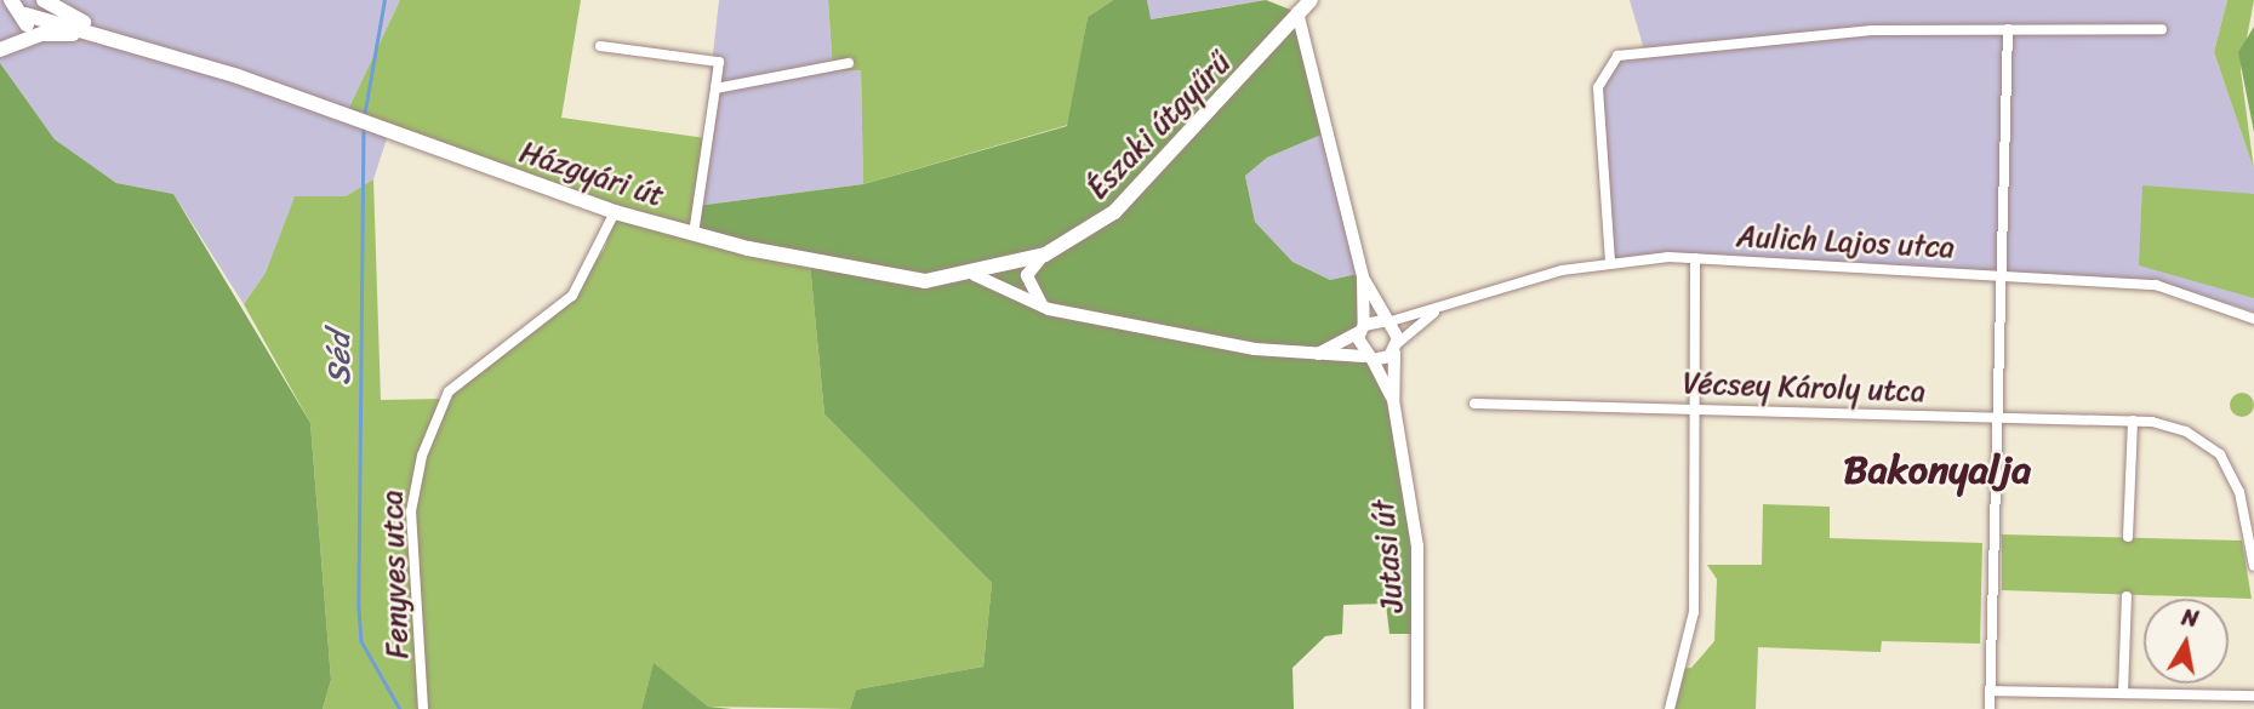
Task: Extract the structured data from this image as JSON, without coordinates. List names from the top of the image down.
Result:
{
  "streets": {
    "main road": ["Északi útgyűrű", "Házgyári út"],
    "street": [
      "Aulich Lajos utca",
      "Vécsey Károly utca",
      "Jutasi út",
      "Fenyves utca"
    ]
  },
  "crossings": [
    ["Északi útgyűrű", "Házgyári út"],
    ["Északi útgyűrű", "Jutasi út"],
    ["Házgyári út", "Jutasi út"],
    ["Házgyári út", "Fenyves utca"],
    ["Aulich Lajos utca", "Jutasi út"]
  ],
  "districts": ["Bakonyalja"],
  "water": ["Séd"],
  "north": "top"
}
